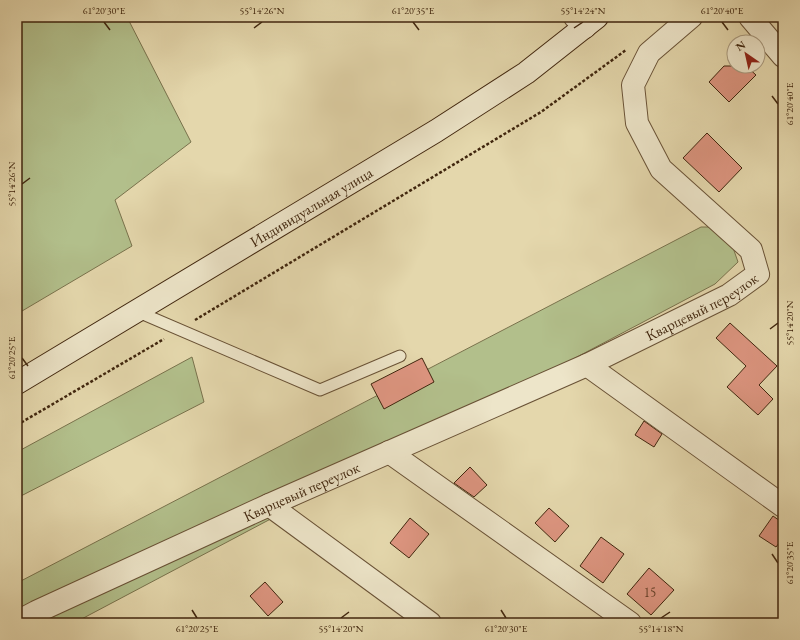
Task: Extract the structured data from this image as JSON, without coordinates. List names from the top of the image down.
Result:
{
  "streets": {
    "street": ["Индивидуальная улица", "Кварцевый переулок"]
  },
  "house_numbers": ["15"],
  "north": "top left",
  "coordinates": [
    "61°20'30\"E",
    "55°14'26\"N",
    "61°20'35\"E",
    "55°14'24\"N",
    "61°20'40\"E",
    "55°14'20\"N",
    "61°20'25\"E",
    "55°14'18\"N"
  ]
}
